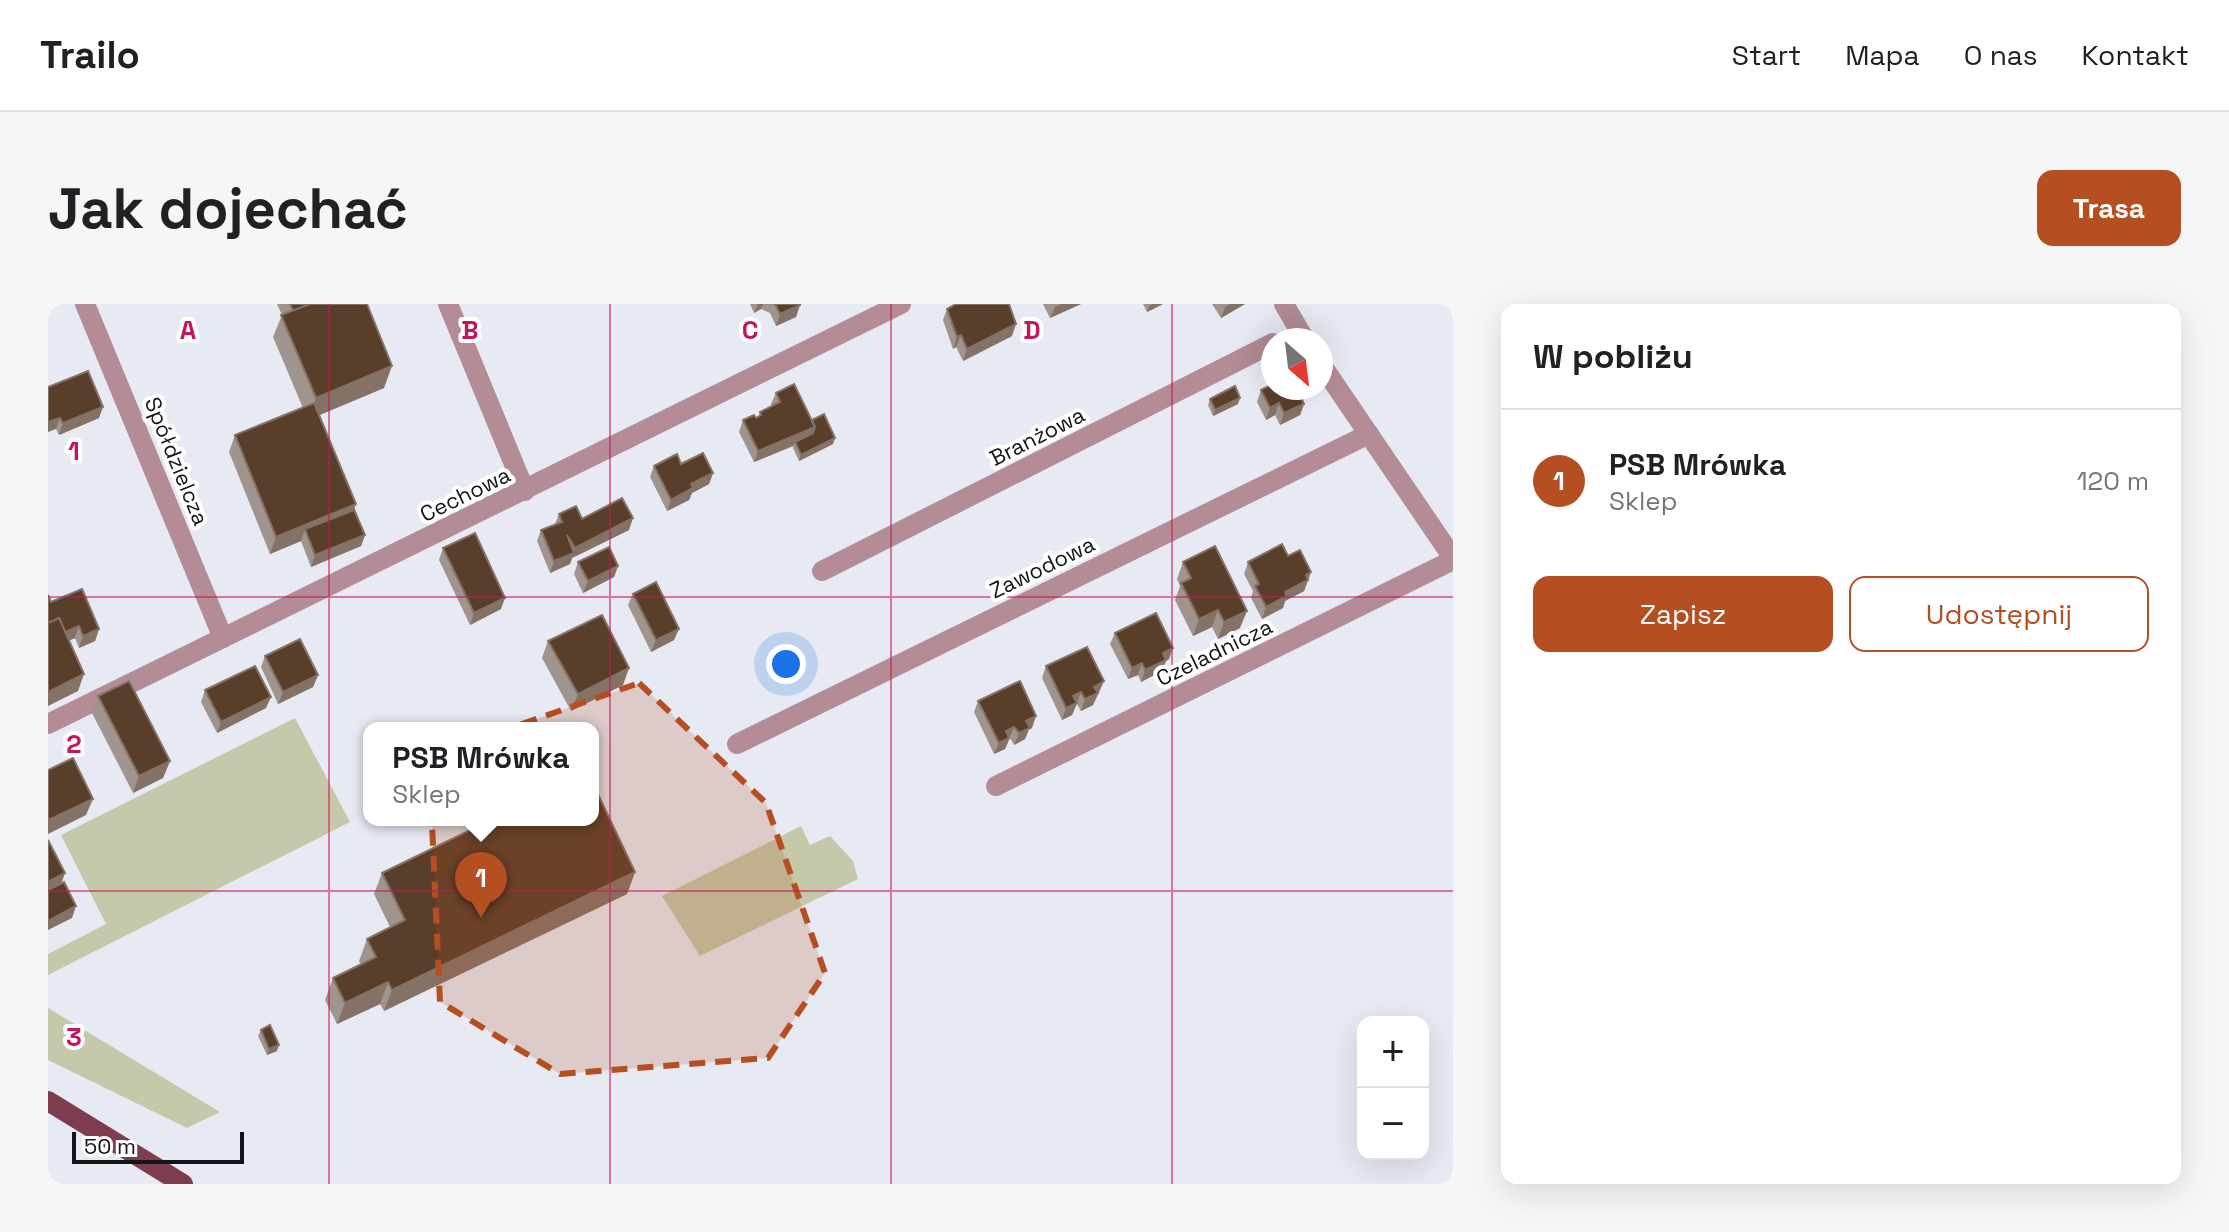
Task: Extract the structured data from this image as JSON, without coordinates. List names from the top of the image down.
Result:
{
  "streets": {
    "street": [
      "Branżowa",
      "Spółdzielcza",
      "Cechowa",
      "Zawodowa",
      "Czeladnicza"
    ]
  },
  "crossings": [
    ["Spółdzielcza", "Cechowa"],
    ["Zawodowa", "Czeladnicza"]
  ],
  "scale_bar": "50 m",
  "north": "bottom right",
  "page": {
    "header": "Trailo",
    "nav": [
      "Start",
      "Mapa",
      "O nas",
      "Kontakt"
    ],
    "buttons": [
      "Trasa",
      ["Zapisz", "Udostępnij"]
    ],
    "title": "Jak dojechać",
    "heading": "W pobliżu",
    "list": [
      {
        "mark": "1",
        "name": "PSB Mrówka",
        "note": "Sklep",
        "value": "120 m"
      }
    ],
    "popup": ["PSB Mrówka", "Sklep"],
    "pins": "1",
    "map_buttons": ["+", "−"],
    "scale": "50 m"
  },
  "grid": {
    "columns": [
      "A",
      "B",
      "C",
      "D"
    ],
    "rows": ["1", "2", "3"]
  }
}
